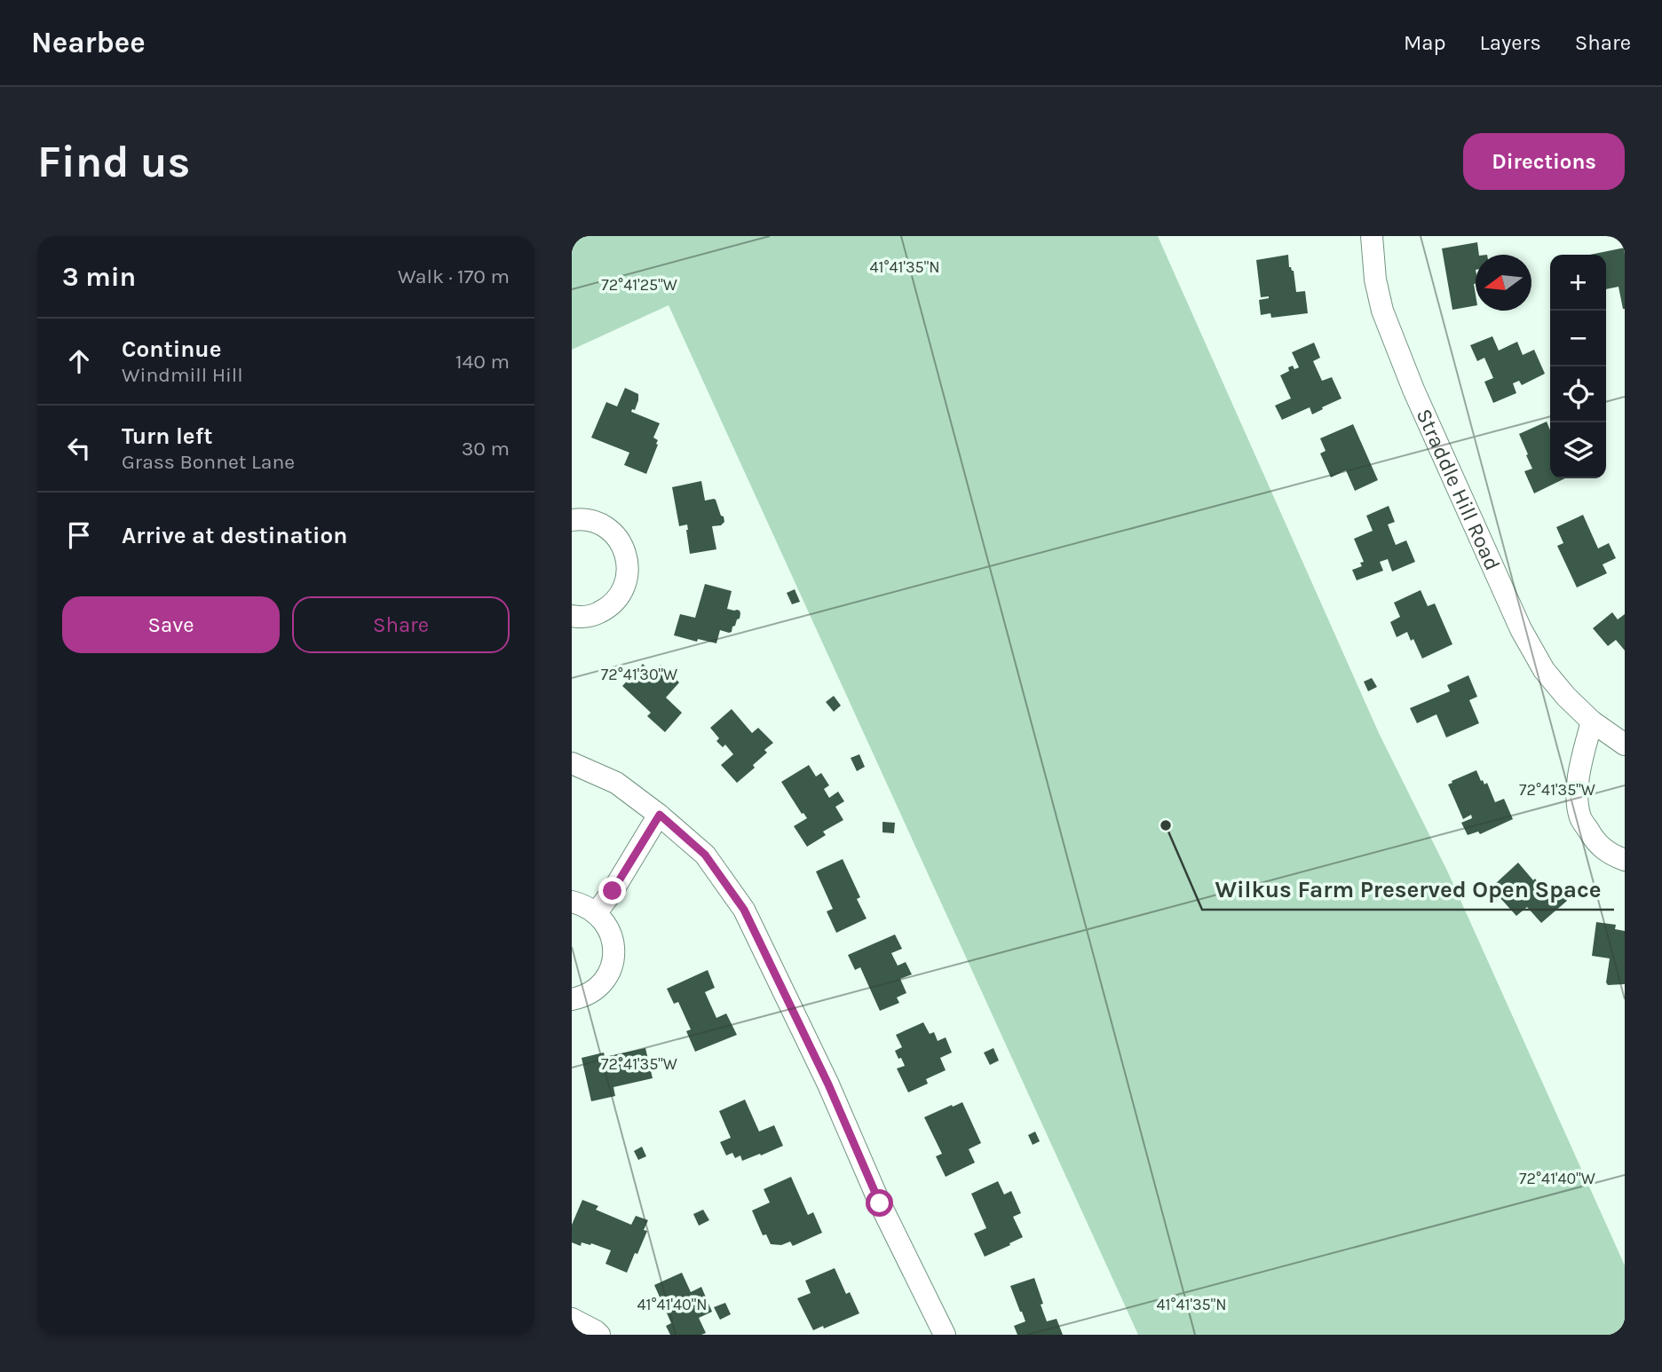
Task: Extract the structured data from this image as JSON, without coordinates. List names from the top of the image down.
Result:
{
  "streets": {
    "street": ["Straddle Hill Road"]
  },
  "places": ["Wilkus Farm Preserved Open Space"],
  "north": "left",
  "page": {
    "header": "Nearbee",
    "nav": ["Map", "Layers", "Share"],
    "buttons": [
      "Directions",
      ["Save", "Share"]
    ],
    "title": "Find us",
    "heading": ["3 min", "Walk · 170 m"],
    "map_buttons": ["+", "−"],
    "list": [
      ["Continue", "Windmill Hill", "140 m"],
      ["Turn left", "Grass Bonnet Lane", "30 m"],
      "Arrive at destination"
    ]
  },
  "coordinates": [
    "41°41'35\"N",
    "72°41'25\"W",
    "72°41'30\"W",
    "72°41'35\"W",
    "72°41'40\"W",
    "41°41'40\"N"
  ]
}
